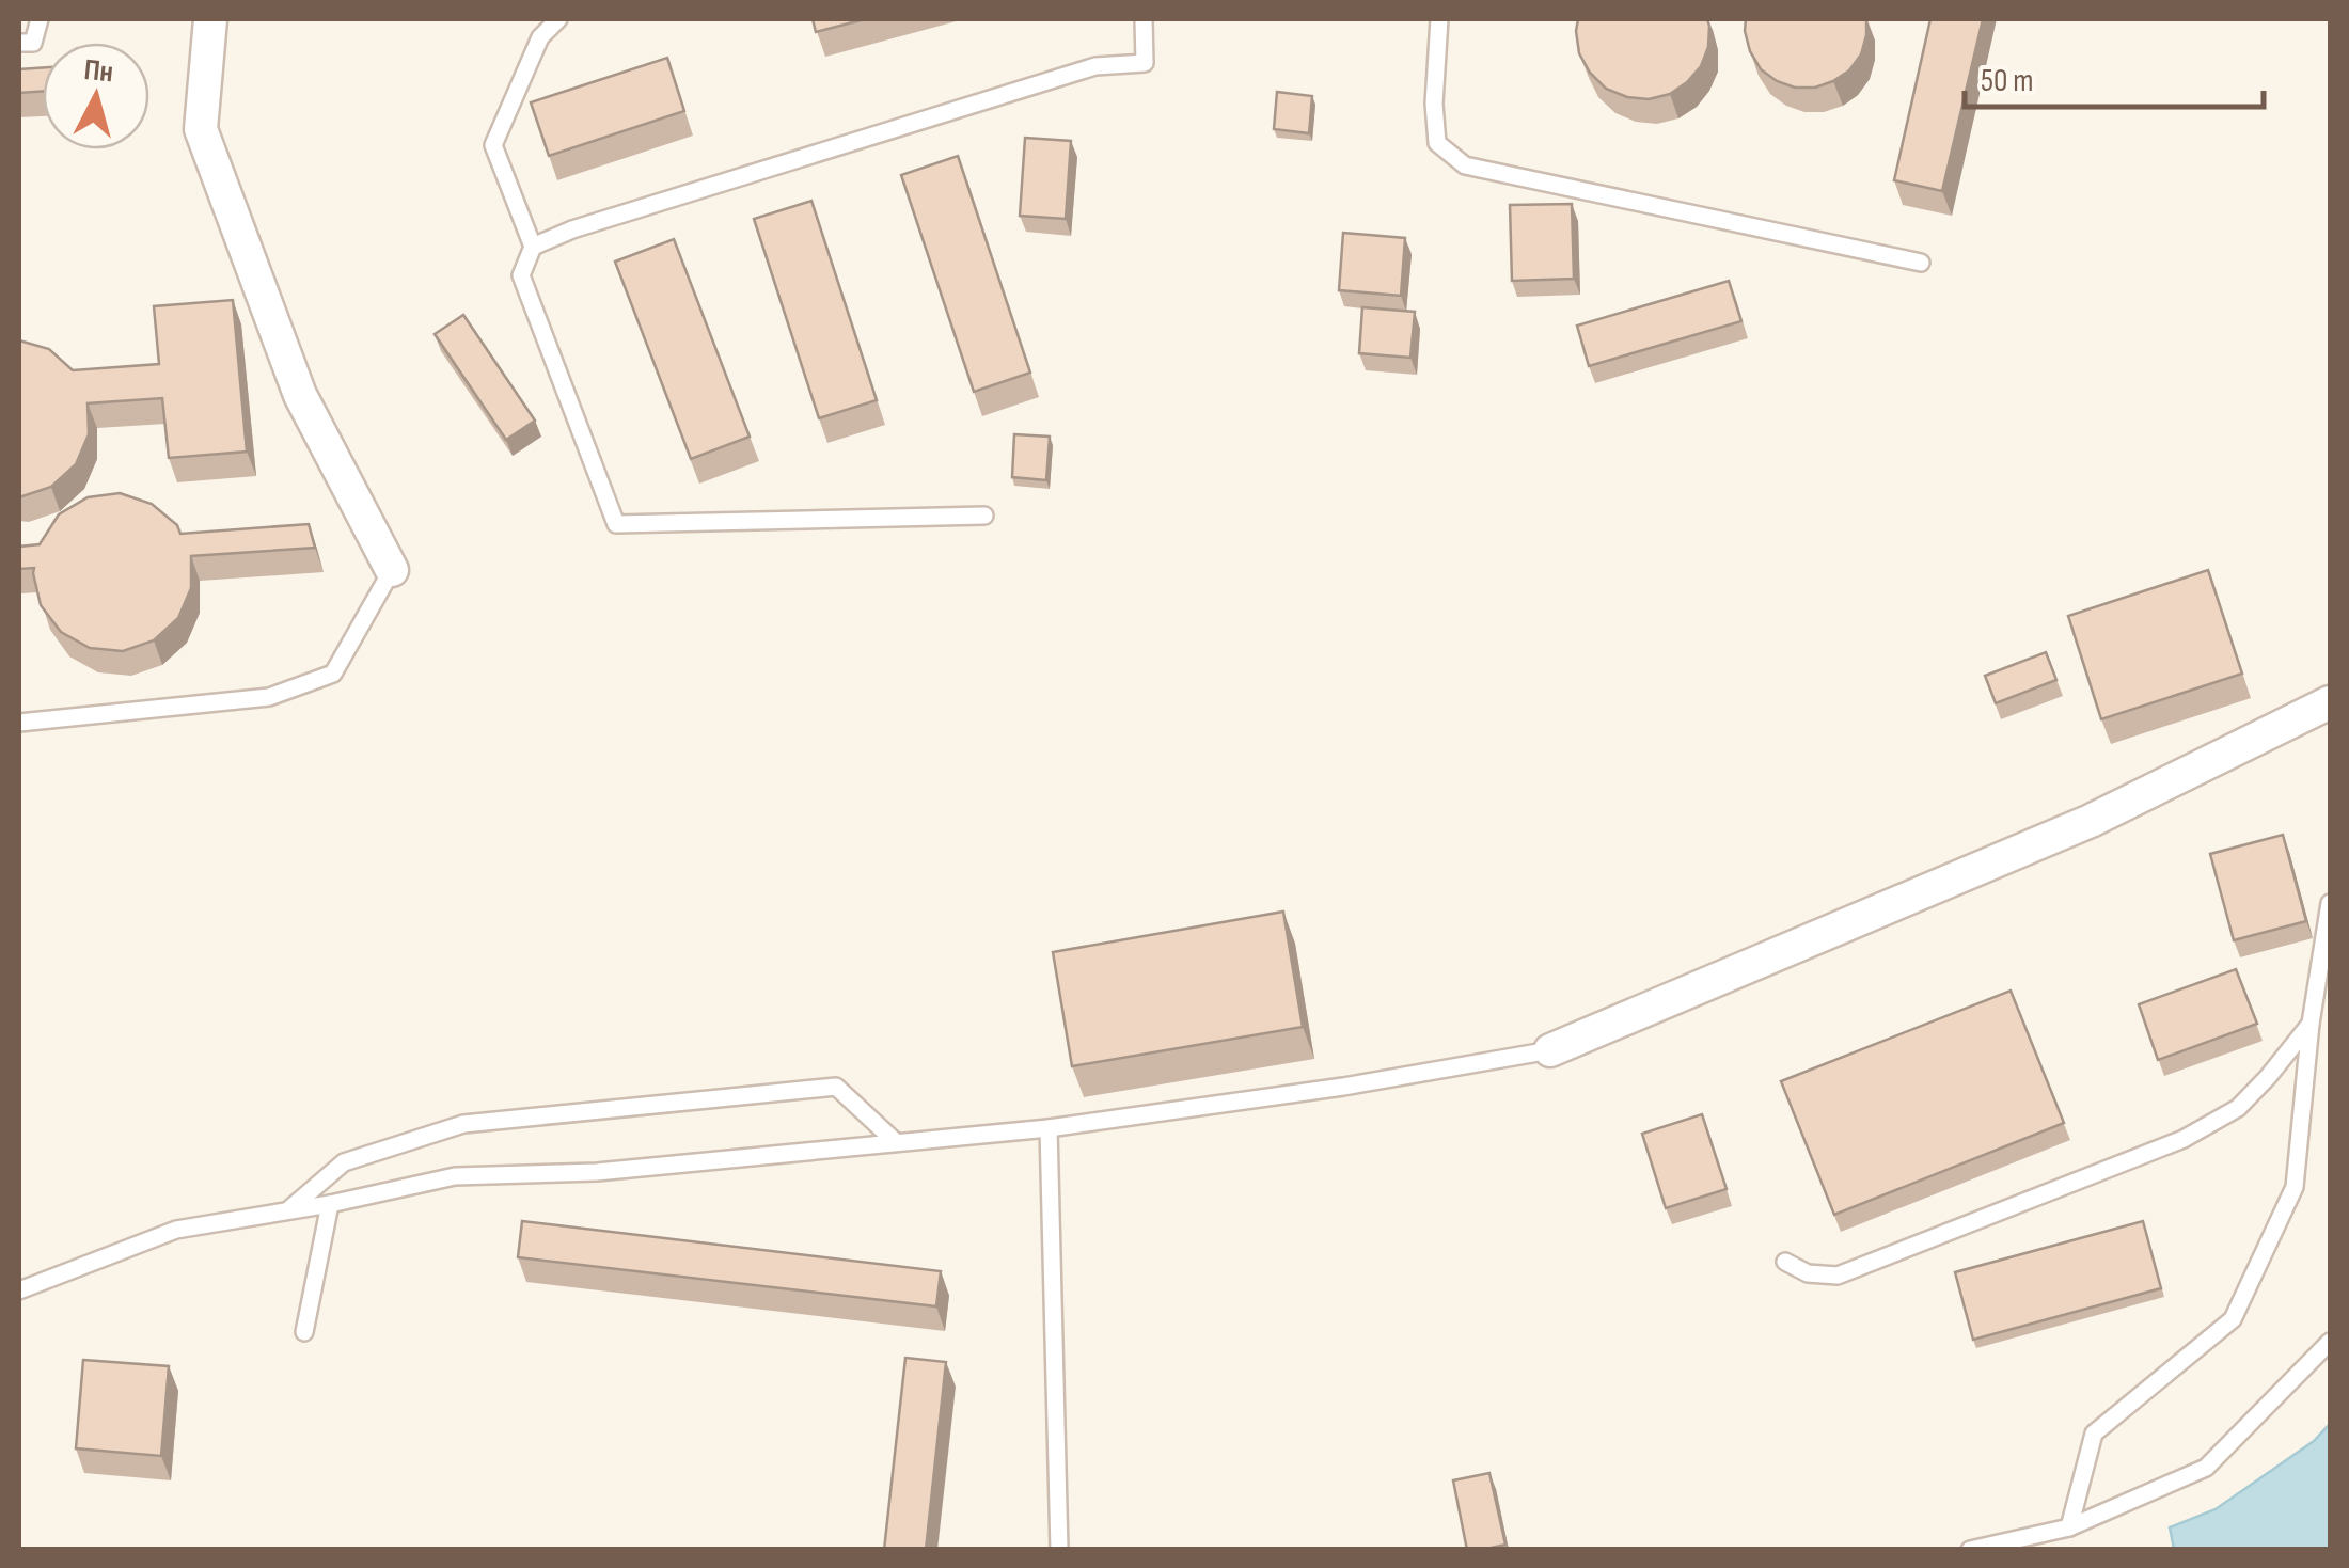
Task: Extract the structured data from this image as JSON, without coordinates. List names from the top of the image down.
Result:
{
  "scale_bar": "50 m",
  "north": "top"
}
